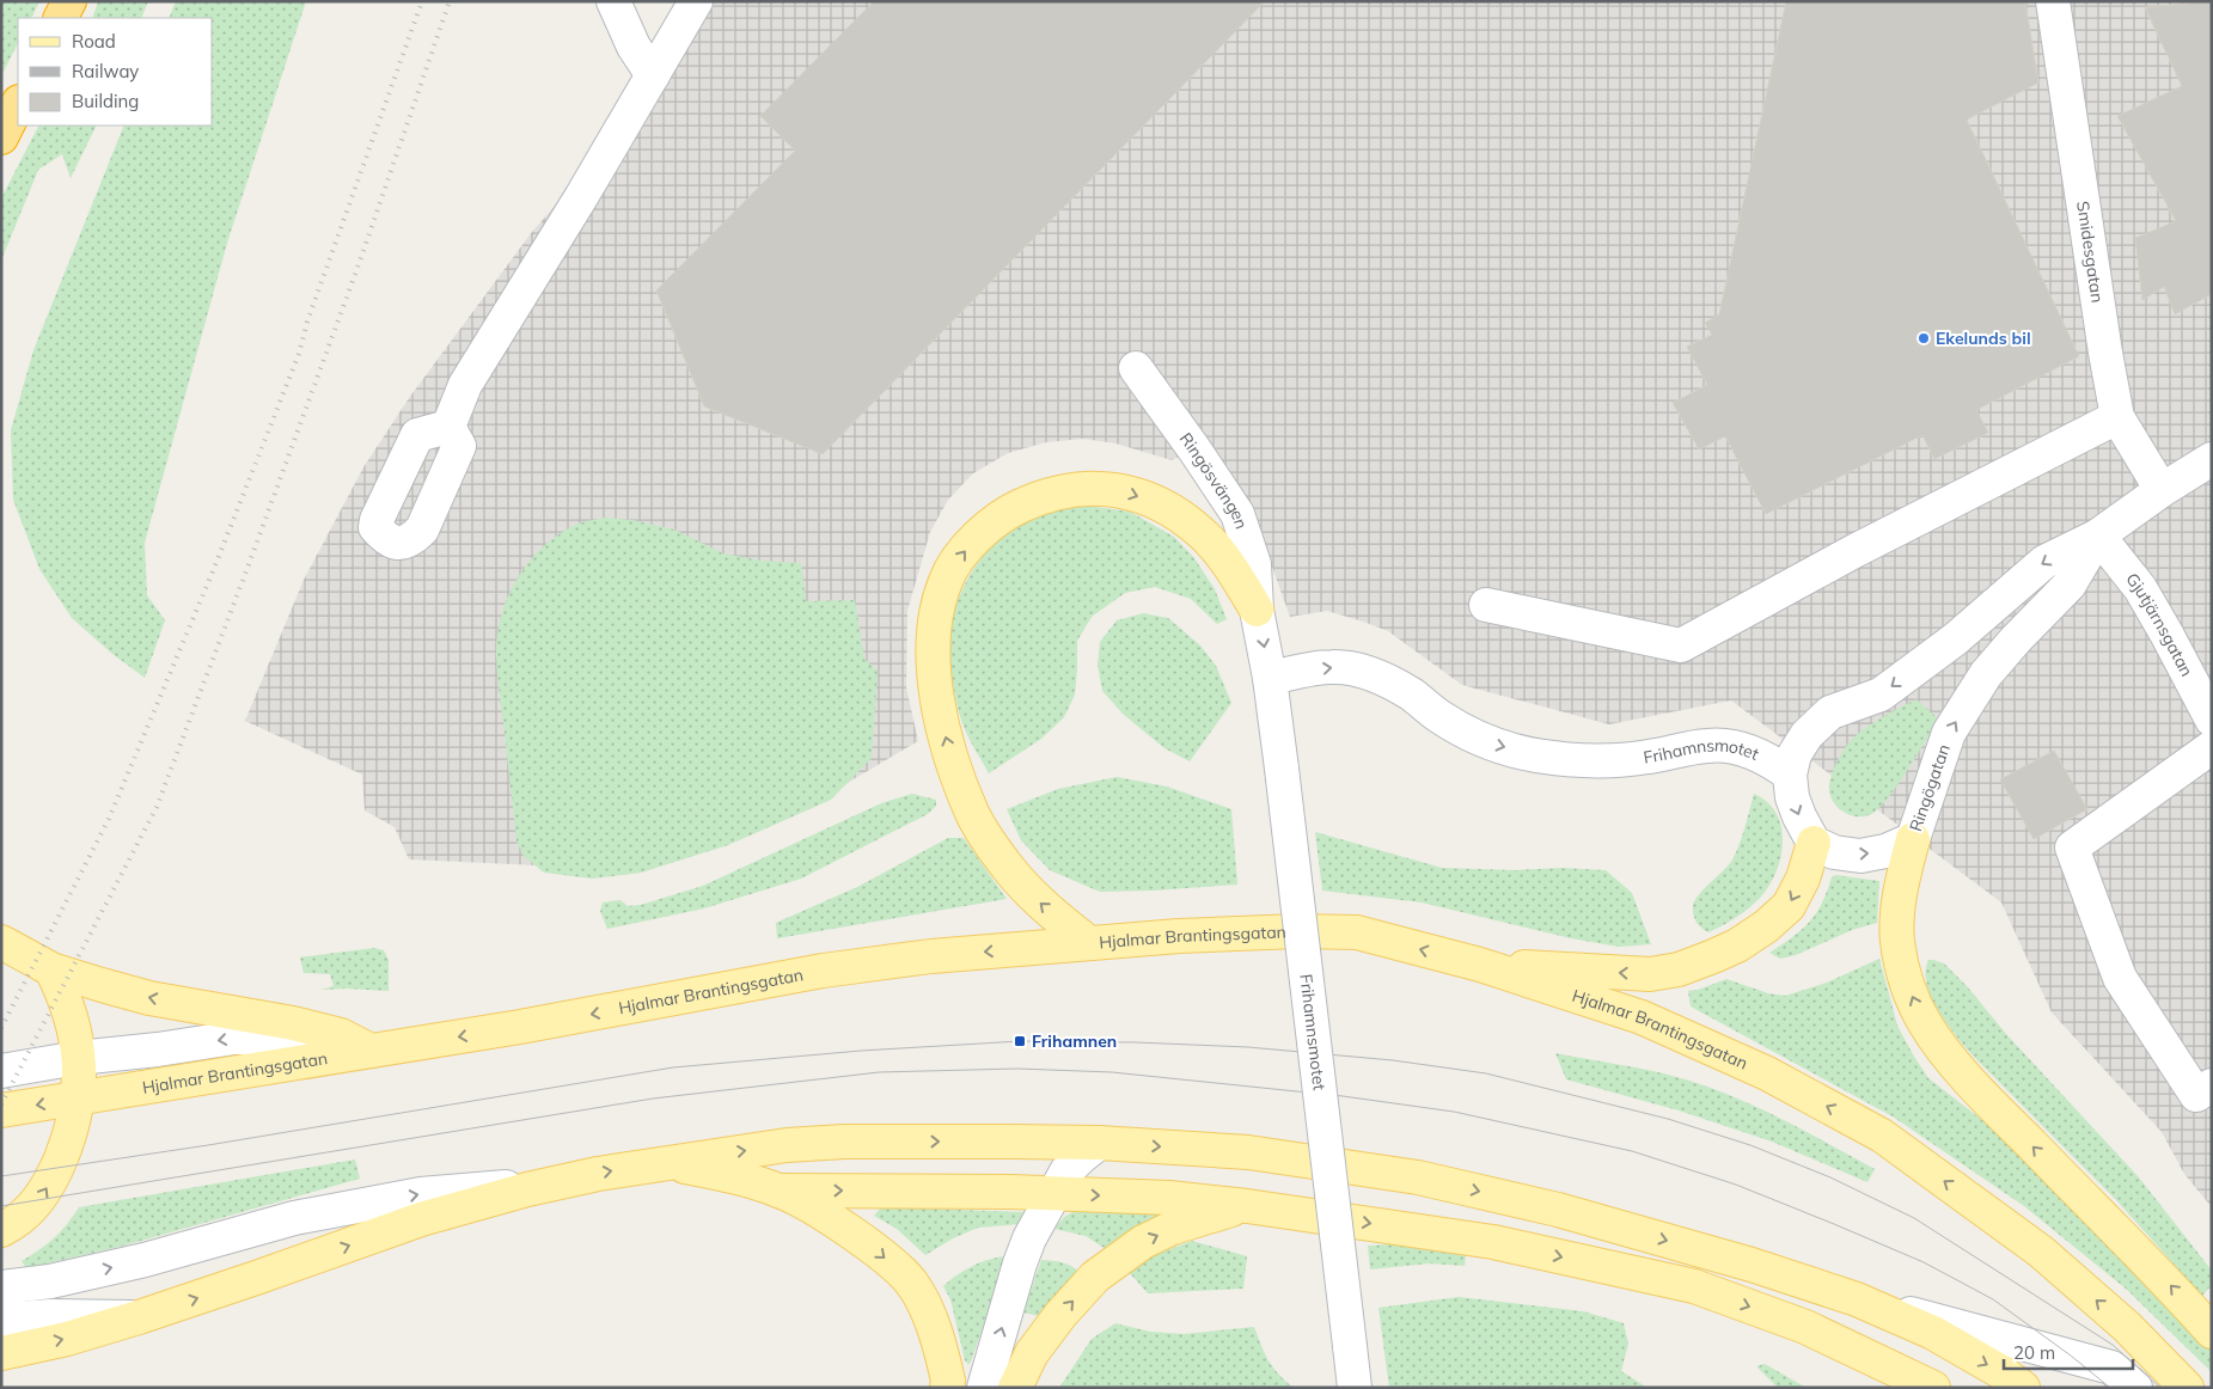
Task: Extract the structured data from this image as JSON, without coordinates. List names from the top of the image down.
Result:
{
  "streets": {
    "main road": ["Hjalmar Brantingsgatan"],
    "street": [
      "Smidesgatan",
      "Ringösvängen",
      "Gjutjärnsgatan",
      "Frihamnsmotet",
      "Ringögatan"
    ]
  },
  "crossings": [
    ["Smidesgatan", "Ringögatan"],
    ["Ringösvängen", "Frihamnsmotet"],
    ["Gjutjärnsgatan", "Ringögatan"],
    ["Frihamnsmotet", "Ringögatan"]
  ],
  "one_way": ["Frihamnsmotet"],
  "places": {
    "other": ["Ekelunds bil"],
    "transit": ["Frihamnen"]
  },
  "legend": ["Road", "Railway", "Building"],
  "scale_bar": "20 m"
}
